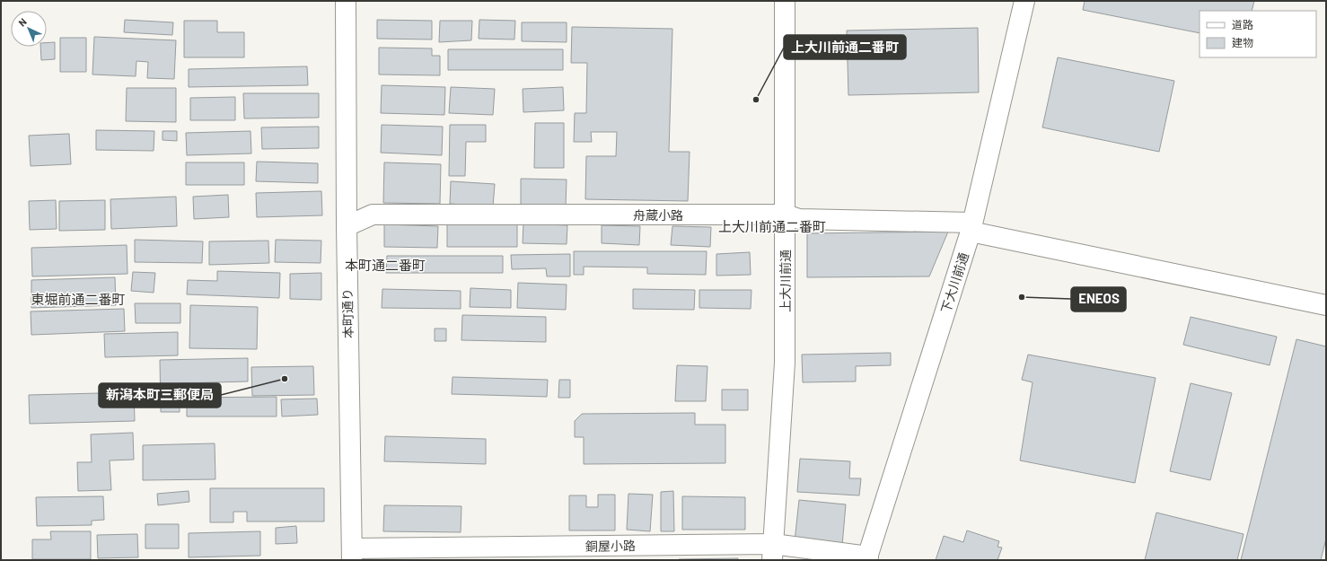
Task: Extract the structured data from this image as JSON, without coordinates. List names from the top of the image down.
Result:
{
  "streets": {
    "street": [
      "舟蔵小路",
      "上大川前通",
      "下大川前通",
      "本町通り",
      "銅屋小路"
    ]
  },
  "crossings": [
    ["舟蔵小路", "上大川前通"],
    ["舟蔵小路", "下大川前通"],
    ["舟蔵小路", "本町通り"],
    ["上大川前通", "銅屋小路"],
    ["下大川前通", "銅屋小路"],
    ["本町通り", "銅屋小路"]
  ],
  "districts": ["上大川前通二番町", "本町通二番町", "東堀前通二番町"],
  "places": ["上大川前通二番町", "ENEOS", "新潟本町三郵便局"],
  "legend": ["道路", "建物"],
  "north": "top left"
}
